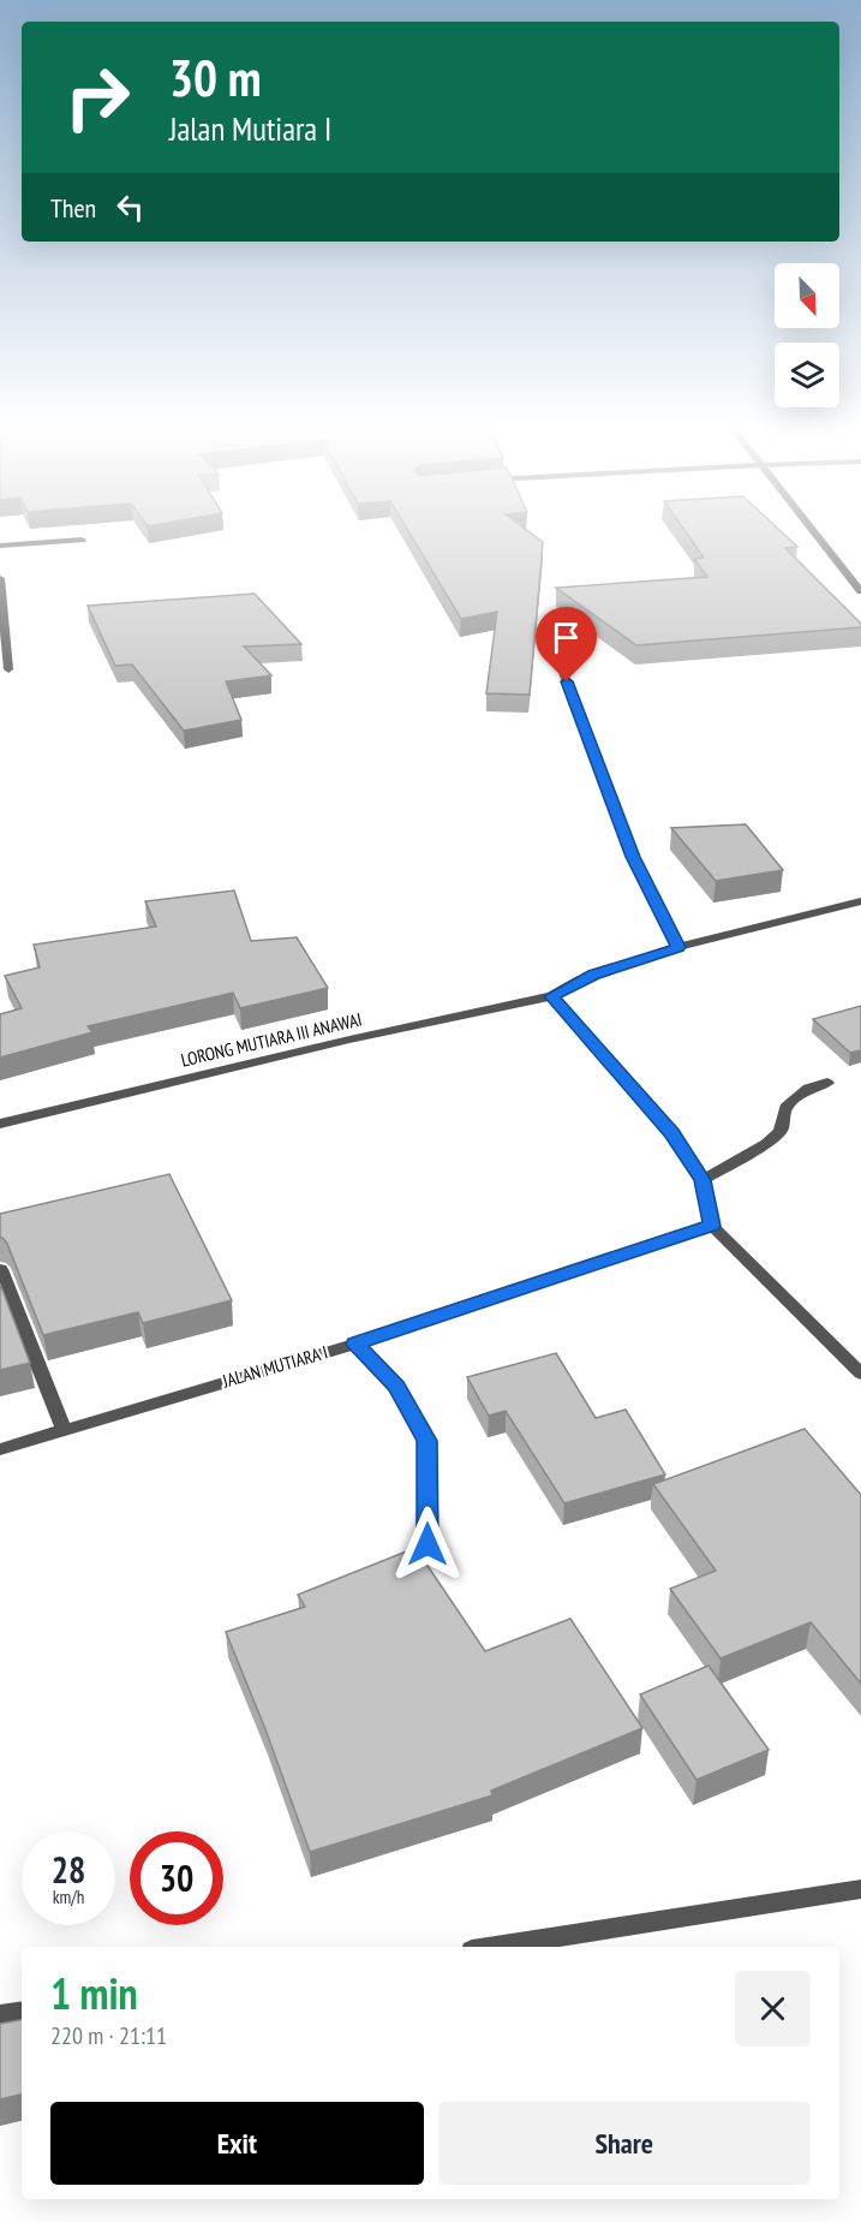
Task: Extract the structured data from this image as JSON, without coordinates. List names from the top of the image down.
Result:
{
  "streets": {
    "street": ["LORONG MUTIARA III ANAWAI", "JALAN MUTIARA I"]
  },
  "north": "bottom right",
  "page": {
    "turn": ["30 m", "Jalan Mutiara I"],
    "then": "Then",
    "speed": "28 km/h",
    "limit": "30",
    "heading": ["1 min", "220 m · 21:11"],
    "buttons": ["Exit", "Share"]
  }
}
